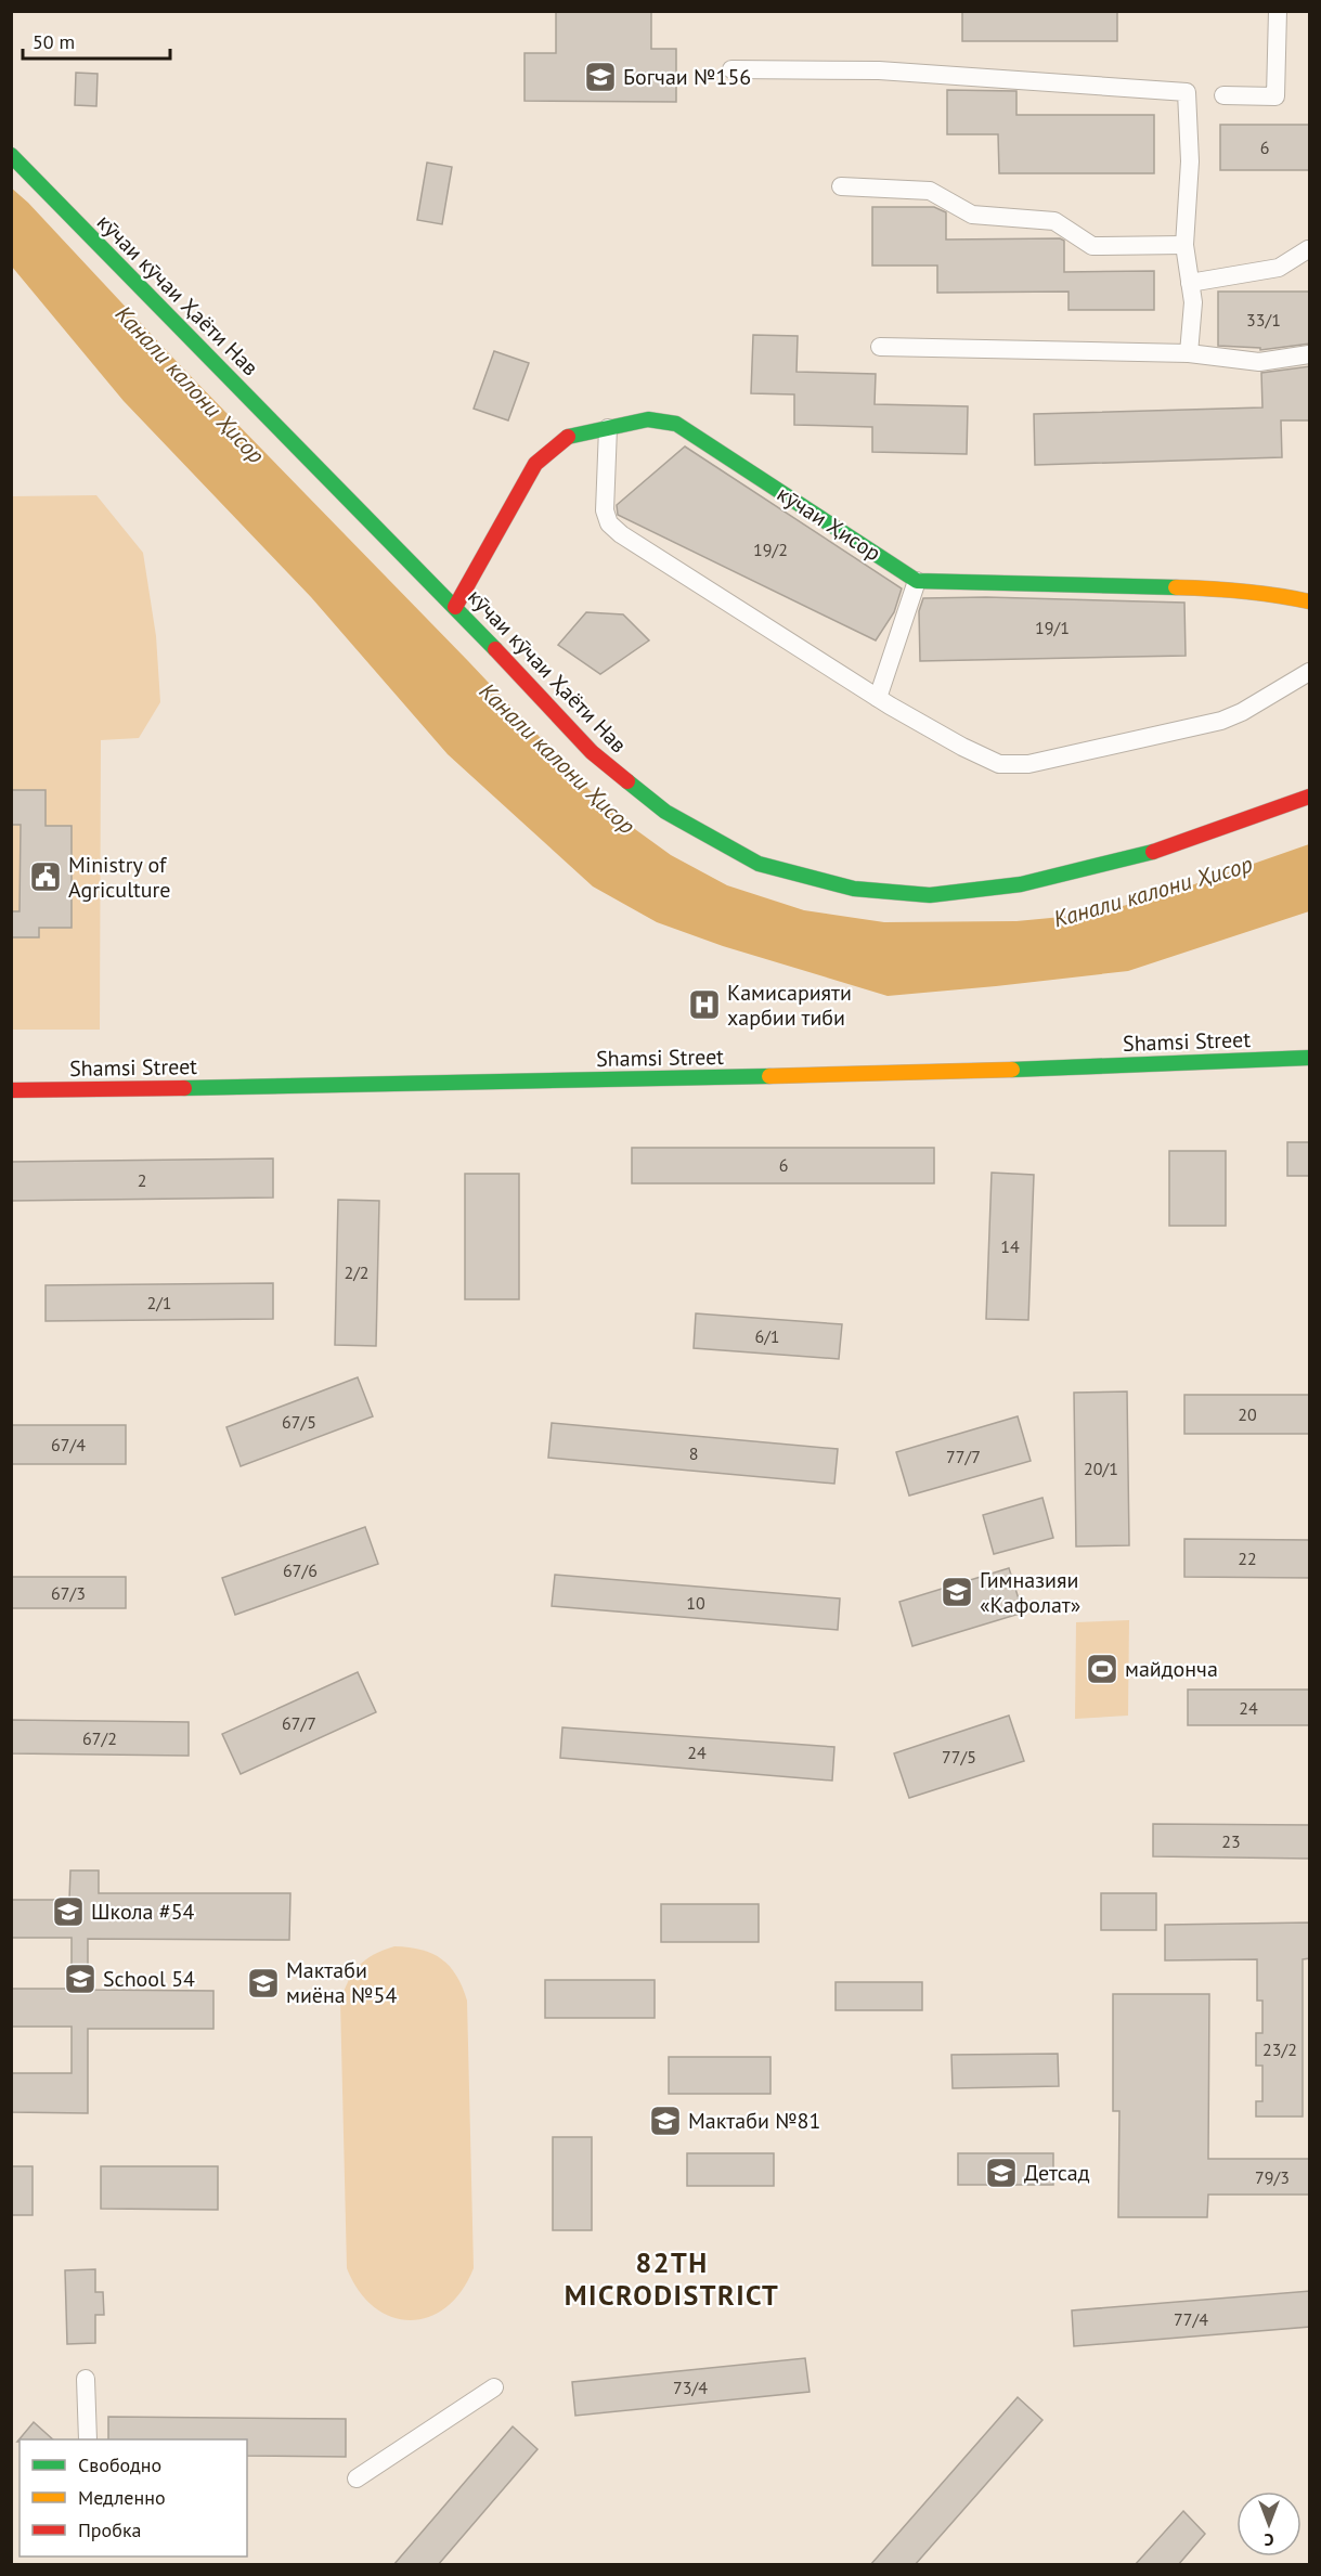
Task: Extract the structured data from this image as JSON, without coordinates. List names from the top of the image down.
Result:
{
  "streets": {
    "street": ["кӯчаи кӯчаи Ҳаёти Нав", "кӯчаи Ҳисор", "Shamsi Street"]
  },
  "crossings": [
    ["кӯчаи кӯчаи Ҳаёти Нав", "кӯчаи Ҳисор"]
  ],
  "districts": ["82TH MICRODISTRICT"],
  "water": ["Канали калони Ҳисор"],
  "places": {
    "school or university": [
      "Богчаи №156",
      "Гимназияи «Кафолат»",
      "Школа #54",
      "School 54",
      "Мактаби миёна №54",
      "Мактаби №81",
      "Детсад"
    ],
    "public building": ["Ministry of Agriculture"],
    "hospital": ["Камисарияти харбии тиби"],
    "sports": ["майдонча"]
  },
  "house_numbers": [
    "6",
    "33/1",
    "19/2",
    "19/1",
    "6",
    "2",
    "14",
    "2/2",
    "2/1",
    "6/1",
    "20",
    "67/5",
    "67/4",
    "8",
    "77/7",
    "20/1",
    "22",
    "67/6",
    "67/3",
    "10",
    "24",
    "67/7",
    "67/2",
    "24",
    "77/5",
    "23",
    "23/2",
    "79/3",
    "77/4",
    "73/4"
  ],
  "legend": ["Свободно", "Медленно", "Пробка"],
  "scale_bar": "50 m",
  "north": "bottom"
}
